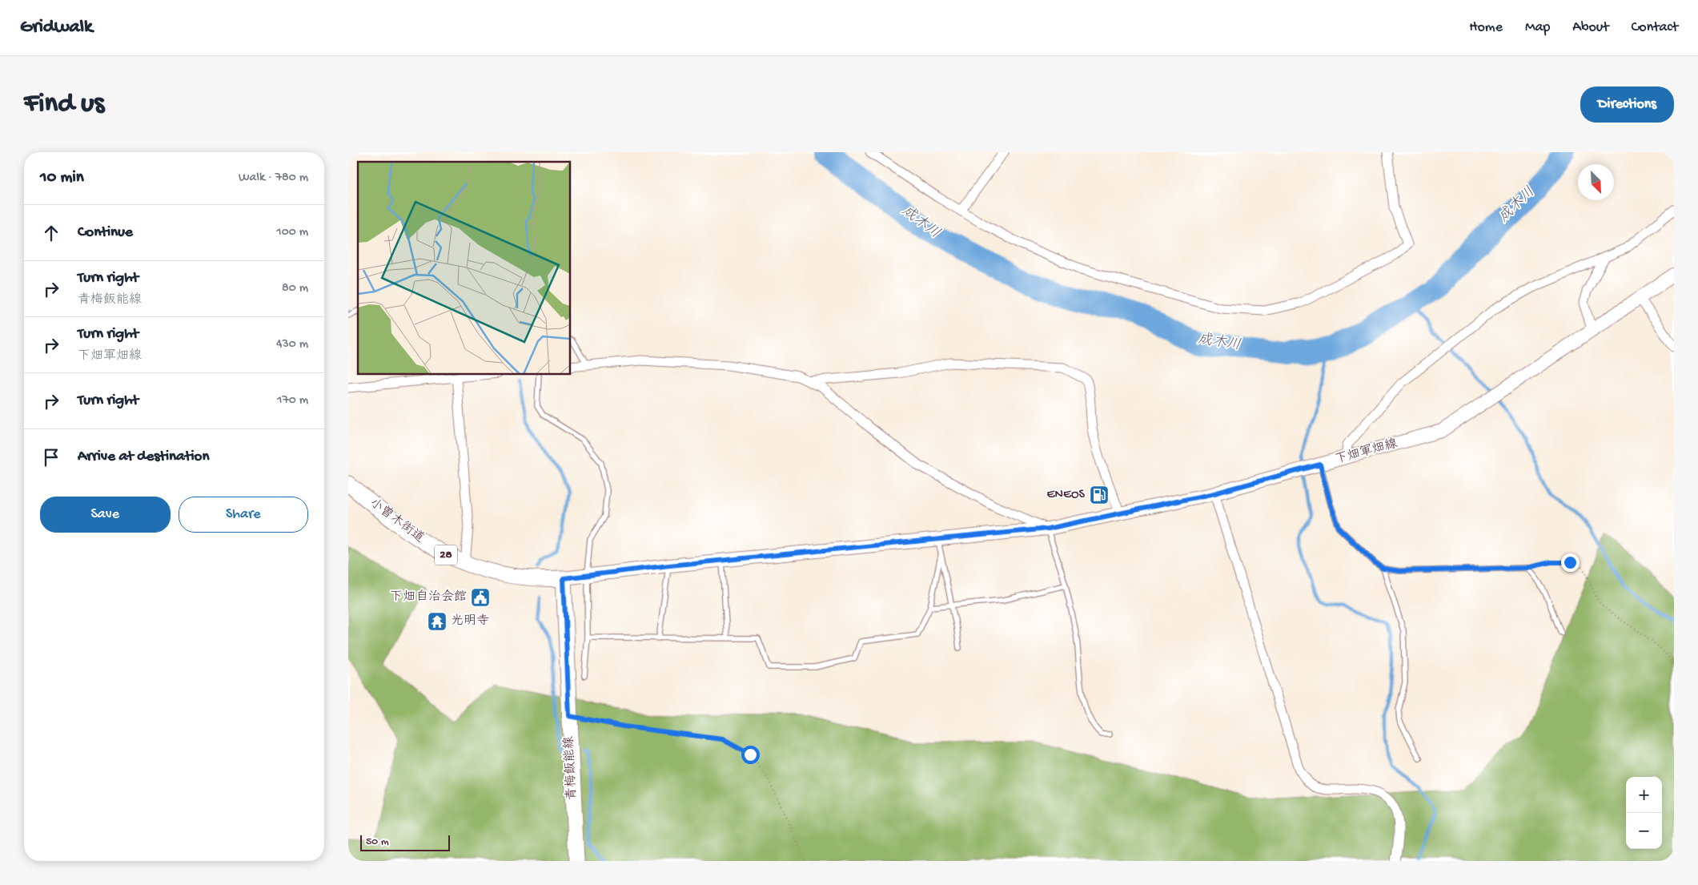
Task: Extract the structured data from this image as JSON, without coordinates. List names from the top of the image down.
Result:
{
  "streets": {
    "main road": [
      "下畑軍畑線",
      "小曽木街道",
      "28",
      "青梅飯能線"
    ]
  },
  "crossings": [
    ["下畑軍畑線", "小曽木街道"],
    ["下畑軍畑線", "青梅飯能線"],
    ["小曽木街道", "青梅飯能線"]
  ],
  "water": ["成木川"],
  "places": {
    "fuel station": ["ENEOS"],
    "public building": ["下畑自治会館"],
    "temple": ["光明寺"]
  },
  "scale_bar": "50 m",
  "north": "bottom right",
  "page": {
    "header": "Gridwalk",
    "nav": [
      "Home",
      "Map",
      "About",
      "Contact"
    ],
    "buttons": [
      "Directions",
      ["Save", "Share"]
    ],
    "title": "Find us",
    "heading": ["10 min", "Walk · 780 m"],
    "list": [
      ["Continue", "100 m"],
      ["Turn right", "青梅飯能線", "80 m"],
      ["Turn right", "下畑軍畑線", "430 m"],
      ["Turn right", "170 m"],
      "Arrive at destination"
    ],
    "map_buttons": ["+", "−"],
    "scale": "50 m"
  }
}
